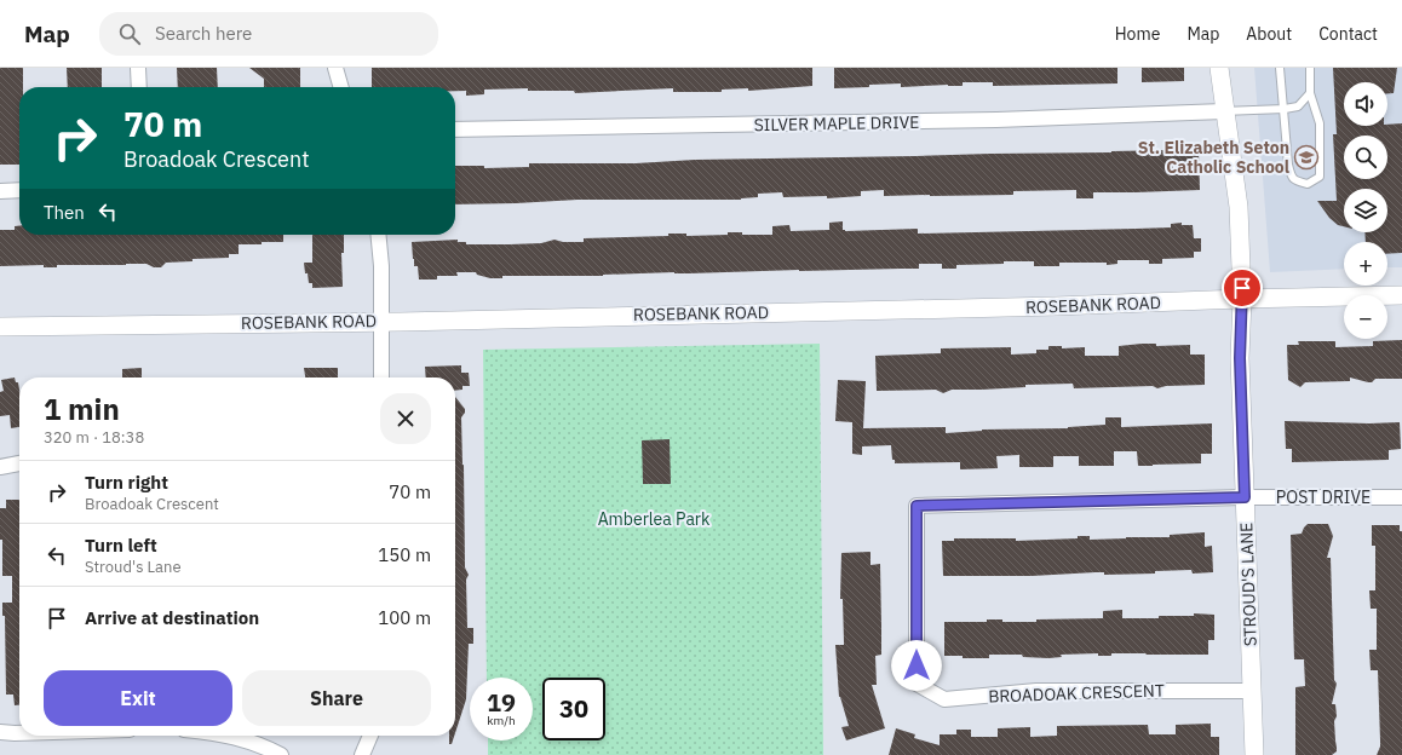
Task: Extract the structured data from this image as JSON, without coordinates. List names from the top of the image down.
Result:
{
  "streets": {
    "street": [
      "SILVER MAPLE DRIVE",
      "ROSEBANK ROAD",
      "POST DRIVE",
      "STROUD'S LANE",
      "BROADOAK CRESCENT"
    ]
  },
  "crossings": [
    ["SILVER MAPLE DRIVE", "STROUD'S LANE"],
    ["ROSEBANK ROAD", "STROUD'S LANE"],
    ["POST DRIVE", "STROUD'S LANE"],
    ["POST DRIVE", "BROADOAK CRESCENT"],
    ["STROUD'S LANE", "BROADOAK CRESCENT"]
  ],
  "parks": ["Amberlea Park"],
  "places": {
    "school or university": ["St. Elizabeth Seton Catholic School"]
  },
  "page": {
    "header": "Map",
    "search": "Search here",
    "nav": [
      "Home",
      "Map",
      "About",
      "Contact"
    ],
    "map_buttons": ["+", "−"],
    "turn": ["70 m", "Broadoak Crescent"],
    "then": "Then",
    "heading": ["1 min", "320 m · 18:38"],
    "list": [
      {
        "name": "Turn right",
        "note": "Broadoak Crescent",
        "value": "70 m"
      },
      {
        "name": "Turn left",
        "note": "Stroud's Lane",
        "value": "150 m"
      },
      {
        "name": "Arrive at destination",
        "value": "100 m"
      }
    ],
    "buttons": ["Exit", "Share"],
    "speed": "19 km/h",
    "limit": "30"
  }
}
